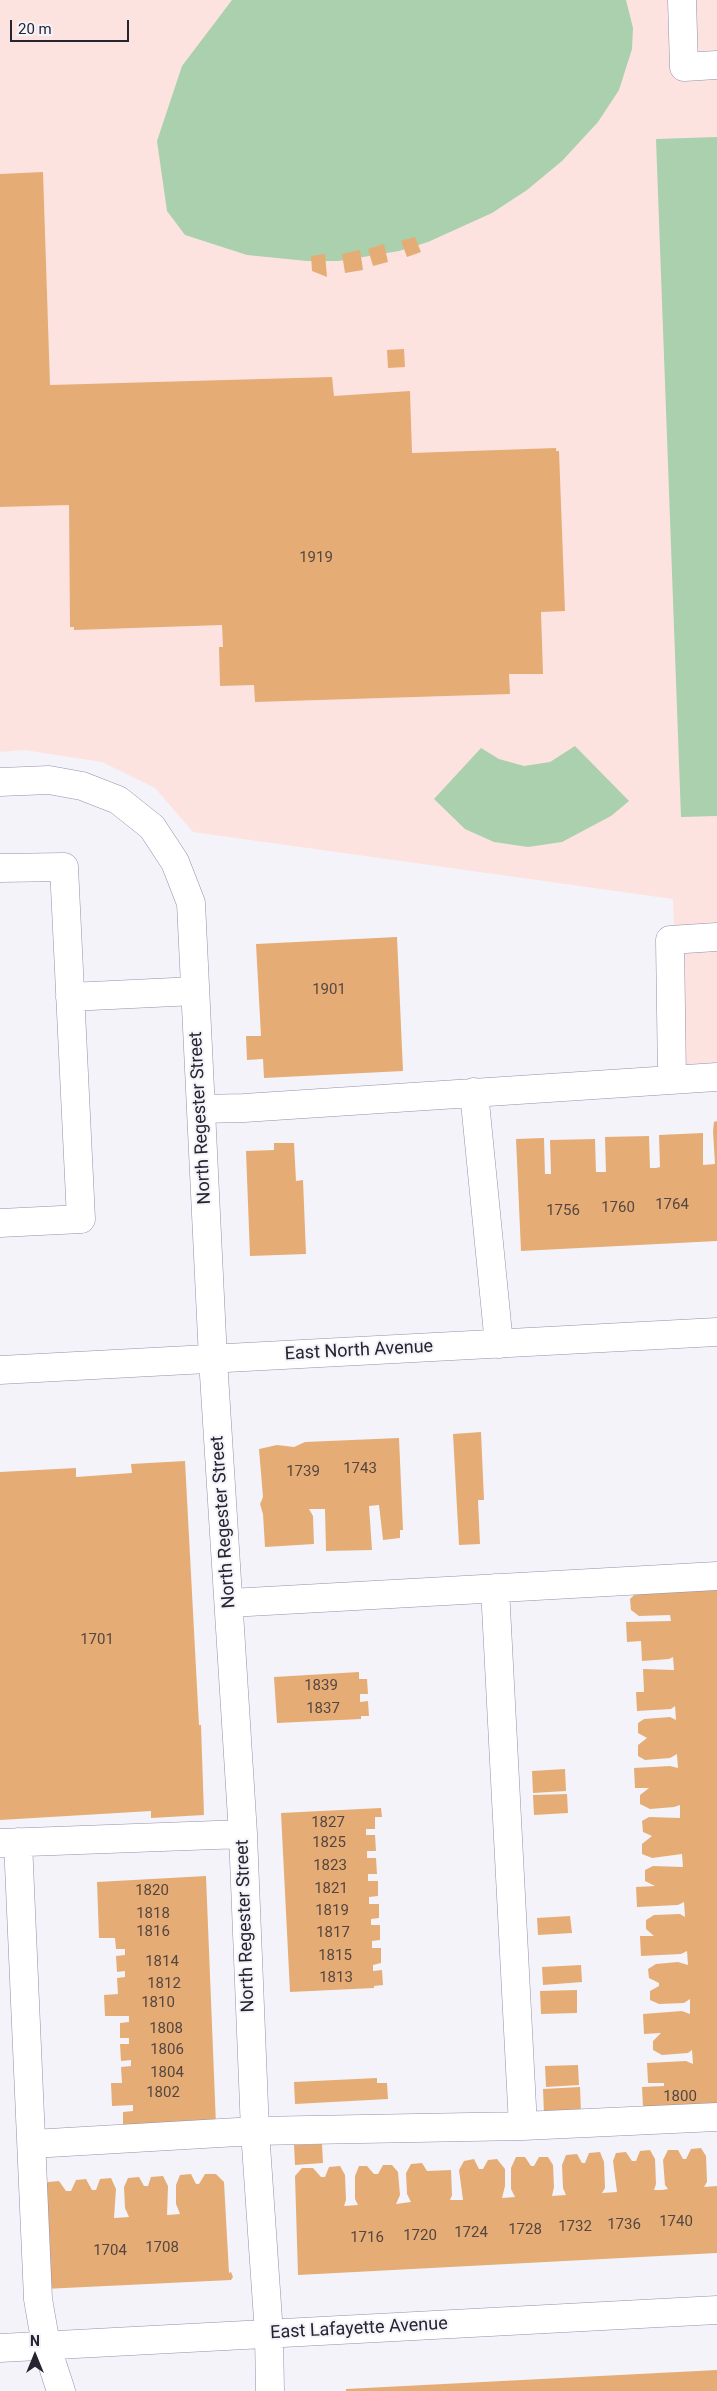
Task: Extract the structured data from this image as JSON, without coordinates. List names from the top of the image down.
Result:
{
  "streets": {
    "street": ["North Regester Street", "East North Avenue", "East Lafayette Avenue"]
  },
  "crossings": [
    ["North Regester Street", "East North Avenue"],
    ["North Regester Street", "East Lafayette Avenue"]
  ],
  "house_numbers": [
    "1919",
    "1901",
    "1764",
    "1760",
    "1756",
    "1743",
    "1739",
    "1701",
    "1839",
    "1837",
    "1827",
    "1825",
    "1823",
    "1821",
    "1820",
    "1819",
    "1818",
    "1816",
    "1817",
    "1815",
    "1814",
    "1813",
    "1812",
    "1810",
    "1808",
    "1806",
    "1804",
    "1802",
    "1800",
    "1740",
    "1736",
    "1732",
    "1728",
    "1724",
    "1720",
    "1716",
    "1708",
    "1704"
  ],
  "scale_bar": "20 m",
  "north": "top"
}
